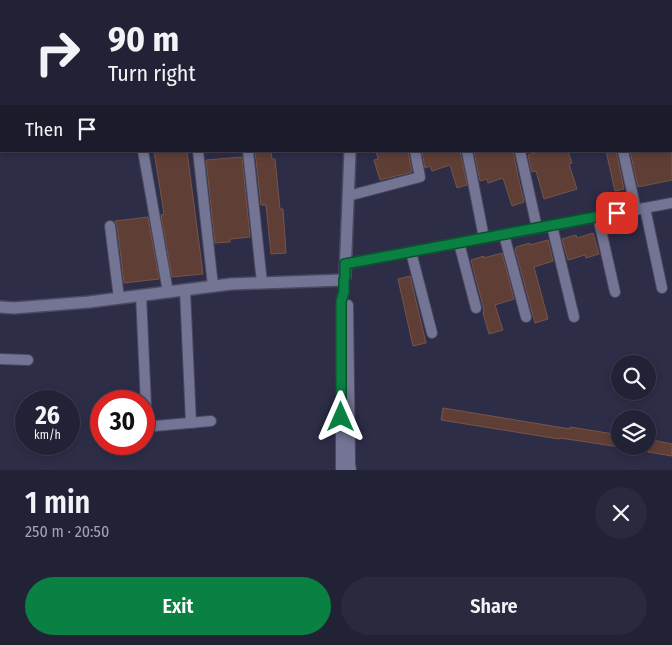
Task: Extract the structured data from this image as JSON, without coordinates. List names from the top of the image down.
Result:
{
  "page": {
    "turn": ["90 m", "Turn right"],
    "then": "Then",
    "speed": "26 km/h",
    "limit": "30",
    "heading": ["1 min", "250 m · 20:50"],
    "buttons": ["Exit", "Share"]
  }
}
